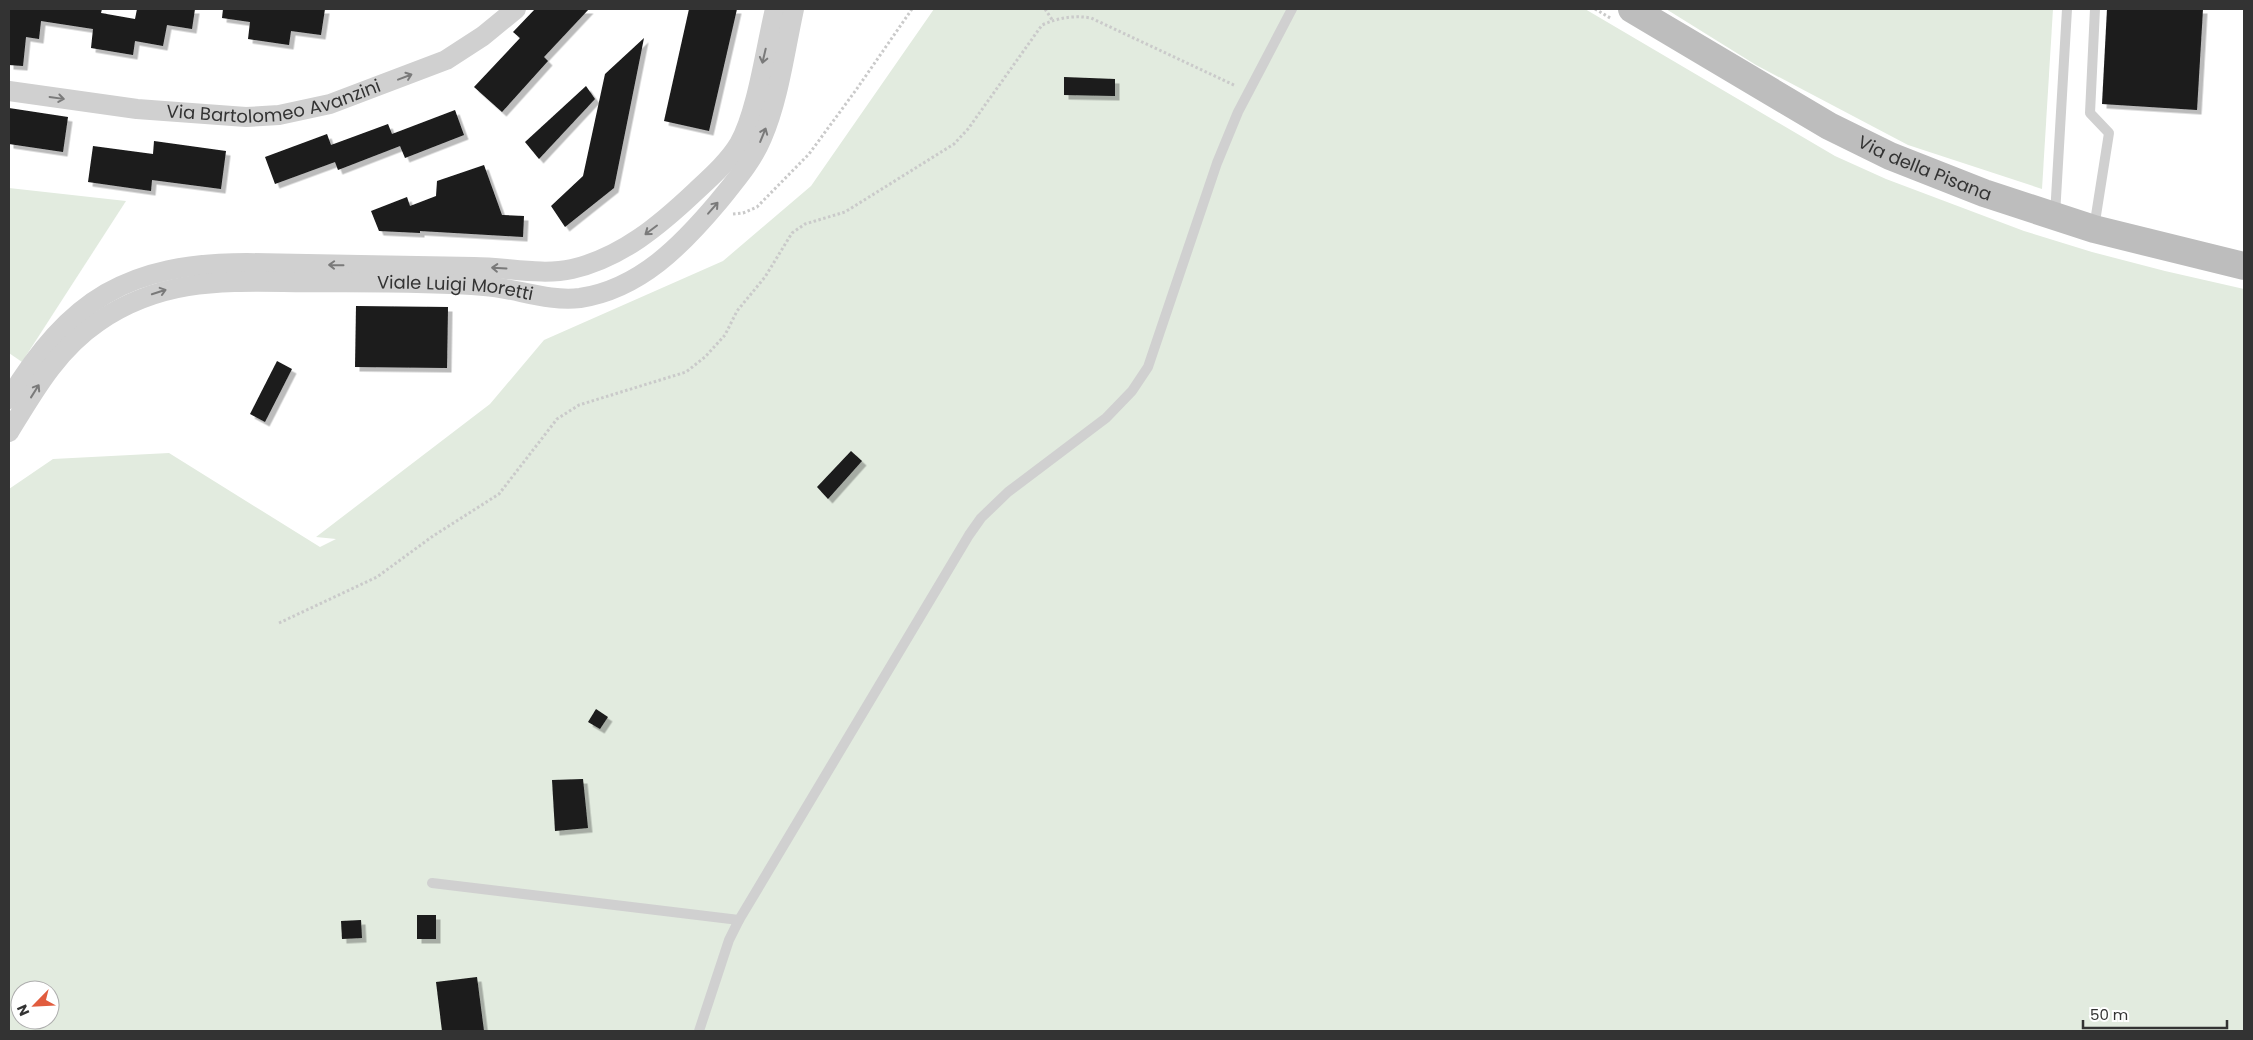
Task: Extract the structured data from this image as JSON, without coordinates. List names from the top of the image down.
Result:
{
  "streets": {
    "main road": ["Via della Pisana"],
    "street": ["Via Bartolomeo Avanzini", "Viale Luigi Moretti"]
  },
  "one_way": ["Via Bartolomeo Avanzini"],
  "scale_bar": "50 m",
  "north": "bottom left"
}
